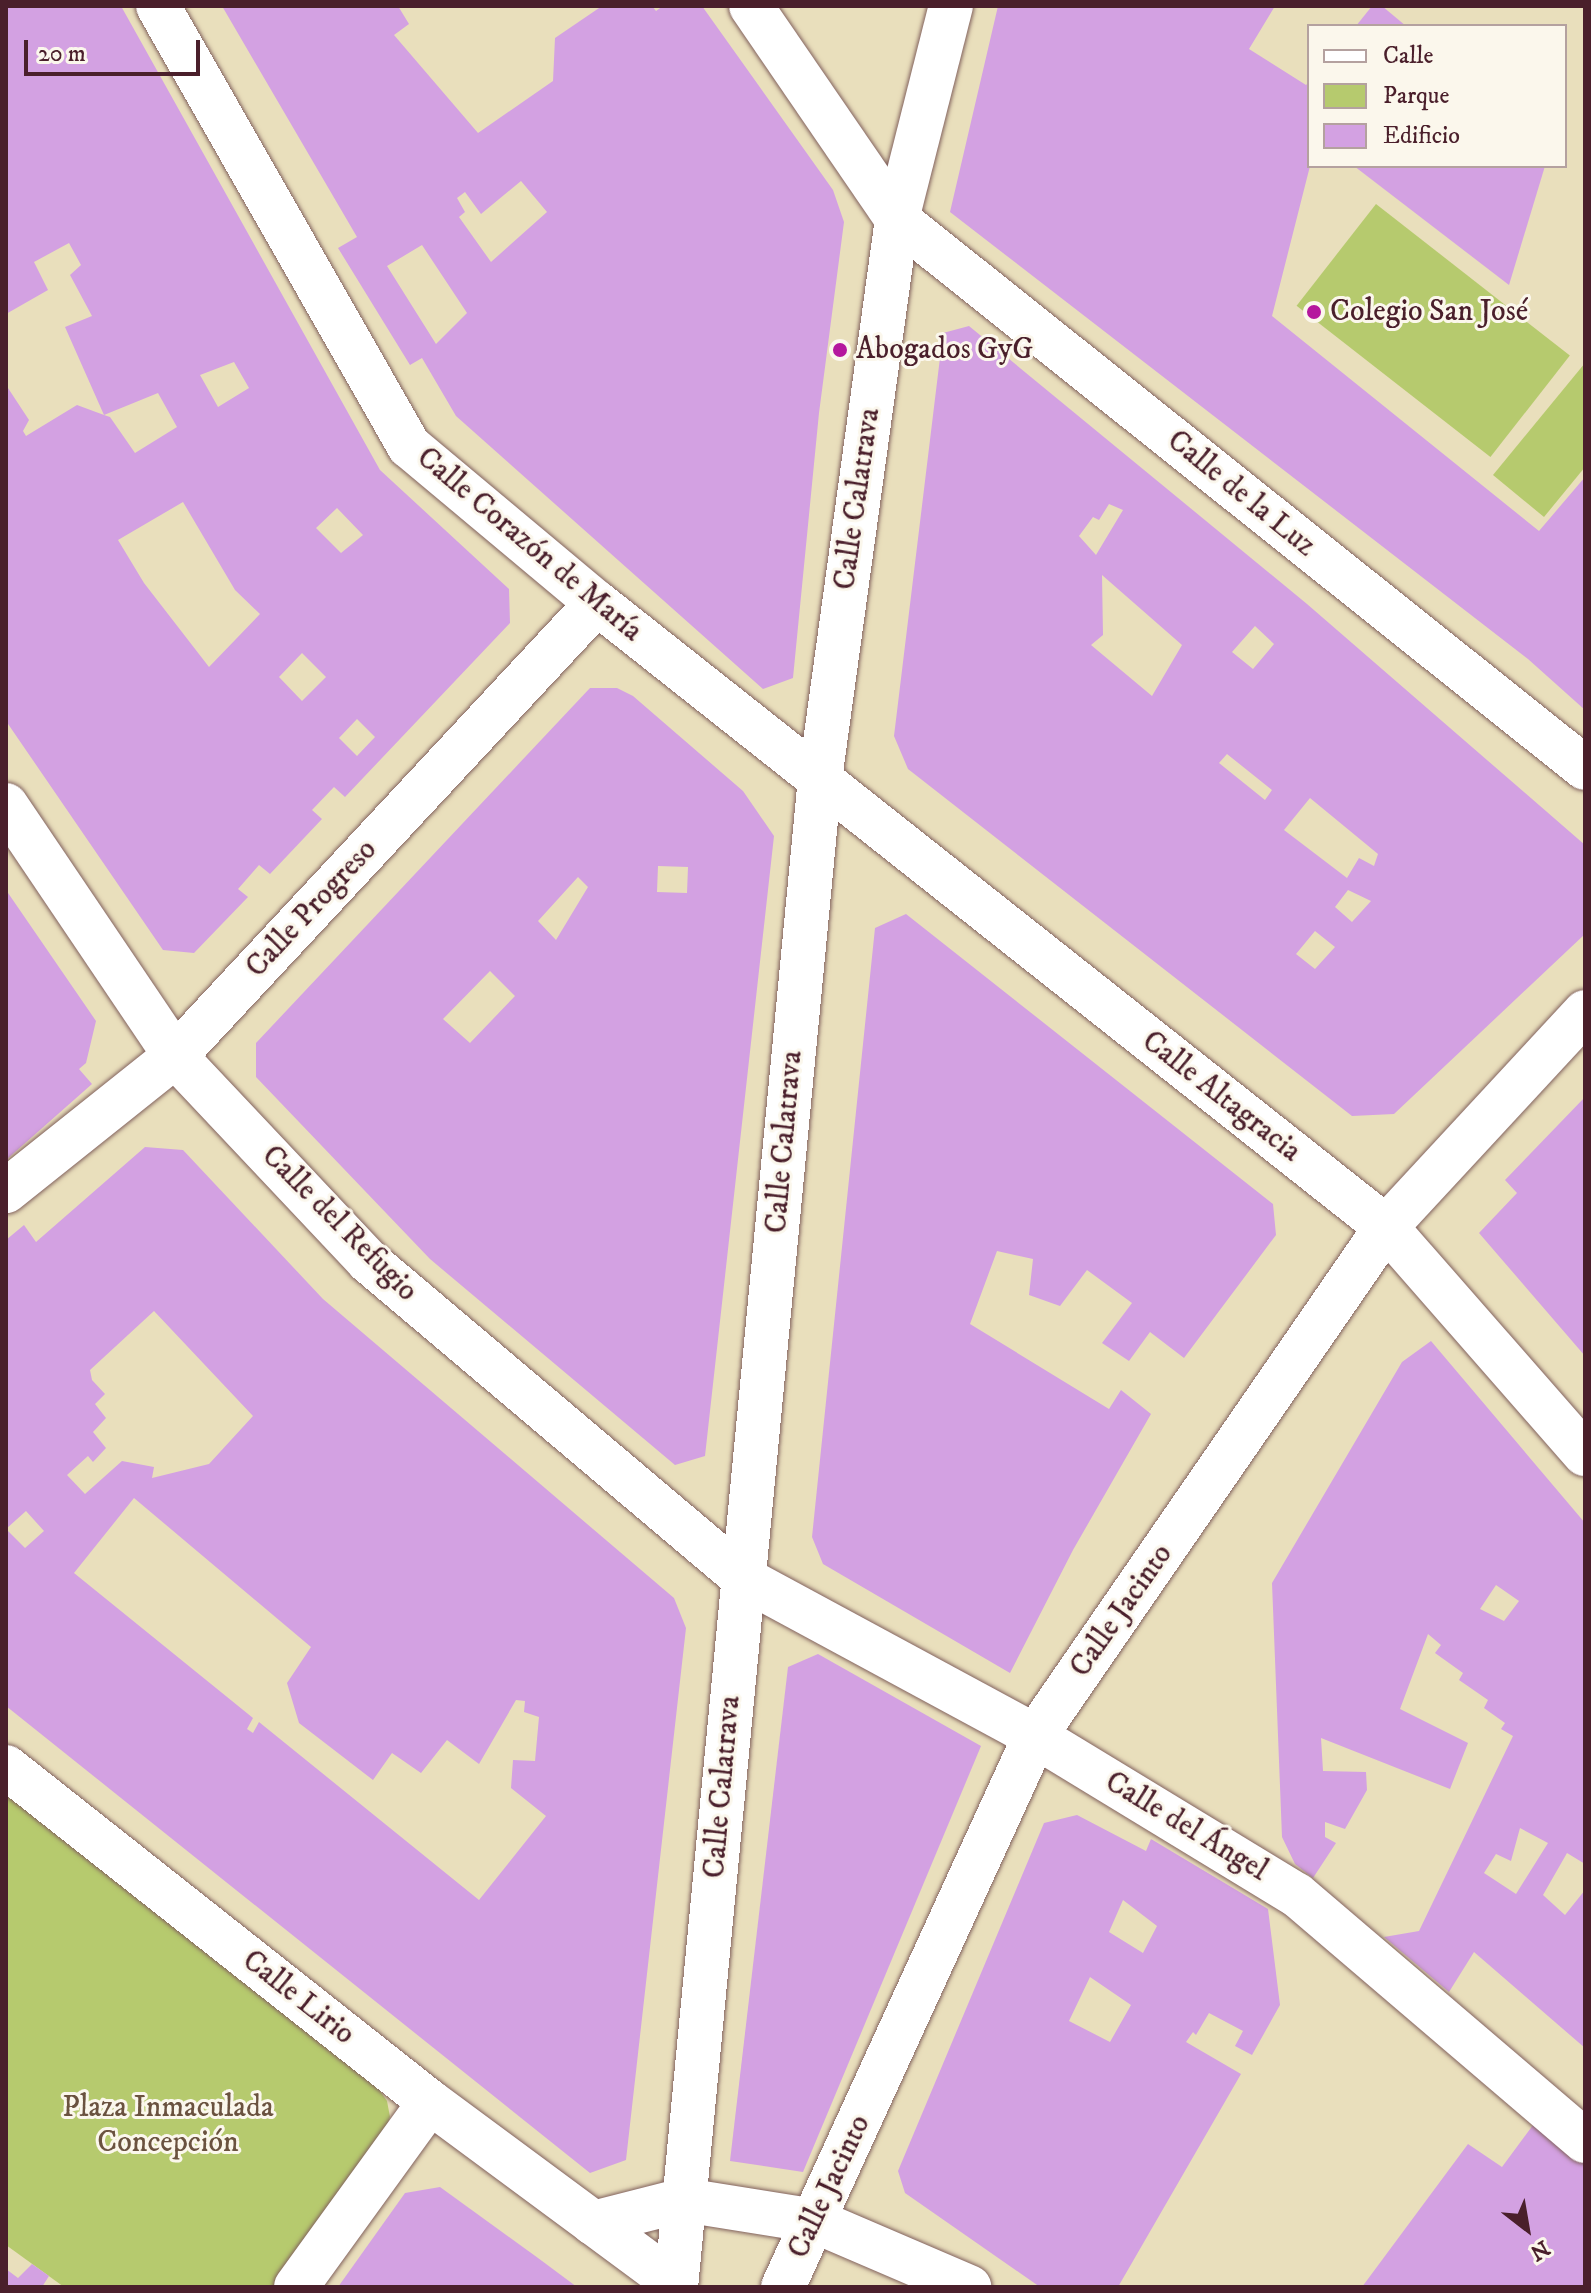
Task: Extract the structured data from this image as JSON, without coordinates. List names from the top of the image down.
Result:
{
  "streets": {
    "street": [
      "Calle de la Luz",
      "Calle Calatrava",
      "Calle Corazón de María",
      "Calle Progreso",
      "Calle Altagracia",
      "Calle del Refugio",
      "Calle Jacinto",
      "Calle del Ángel",
      "Calle Lirio"
    ]
  },
  "crossings": [
    ["Calle de la Luz", "Calle Calatrava"],
    ["Calle Calatrava", "Calle Corazón de María"],
    ["Calle Calatrava", "Calle Altagracia"],
    ["Calle Calatrava", "Calle del Refugio"],
    ["Calle Calatrava", "Calle del Ángel"],
    ["Calle Calatrava", "Calle Lirio"],
    ["Calle Corazón de María", "Calle Progreso"],
    ["Calle Corazón de María", "Calle Altagracia"],
    ["Calle Progreso", "Calle del Refugio"],
    ["Calle Altagracia", "Calle Jacinto"],
    ["Calle del Refugio", "Calle del Ángel"],
    ["Calle Jacinto", "Calle del Ángel"]
  ],
  "parks": ["Plaza Inmaculada Concepción"],
  "places": ["Colegio San José", "Abogados GyG"],
  "legend": ["Calle", "Parque", "Edificio"],
  "scale_bar": "20 m",
  "north": "bottom right"
}
